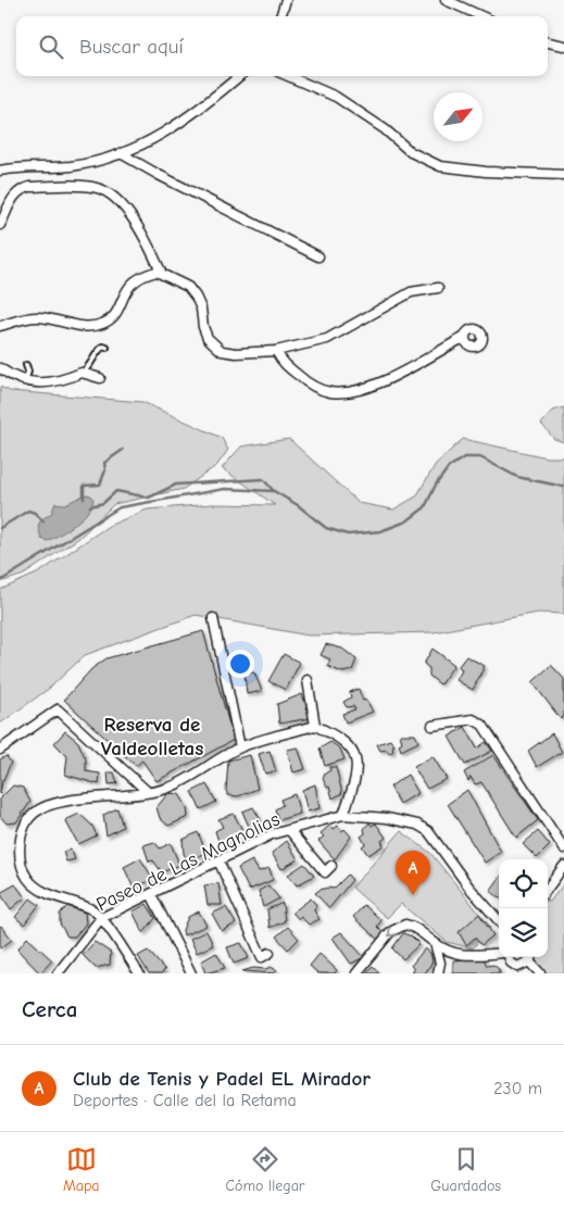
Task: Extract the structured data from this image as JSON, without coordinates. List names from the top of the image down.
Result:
{
  "streets": {
    "street": ["Paseo de Las Magnolias"]
  },
  "districts": ["Reserva de Valdeolletas"],
  "north": "top right",
  "page": {
    "search": "Buscar aquí",
    "pins": "A",
    "heading": "Cerca",
    "list": [
      {
        "mark": "A",
        "name": "Club de Tenis y Padel EL Mirador",
        "note": "Deportes · Calle del la Retama",
        "value": "230 m"
      }
    ],
    "nav": ["Mapa", "Cómo llegar", "Guardados"]
  }
}
